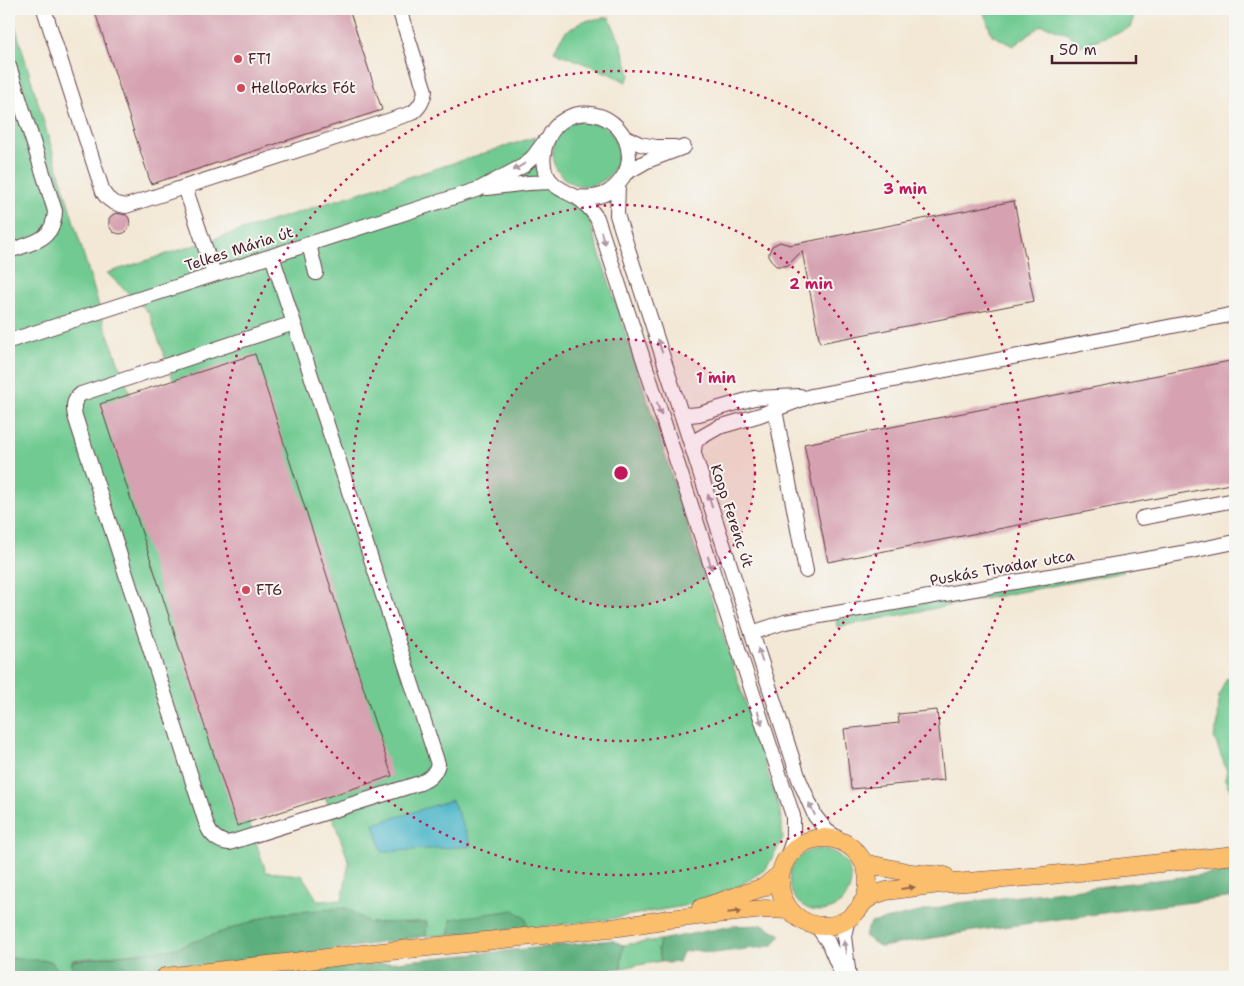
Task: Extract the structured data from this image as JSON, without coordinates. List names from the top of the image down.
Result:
{
  "streets": {
    "street": ["Telkes Mária út", "Kopp Ferenc út", "Puskás Tivadar utca"]
  },
  "crossings": [
    ["Kopp Ferenc út", "Puskás Tivadar utca"]
  ],
  "places": ["FT1", "HelloParks Fót", "FT6"],
  "scale_bar": "50 m",
  "rings": ["3 min", "2 min", "1 min"]
}
